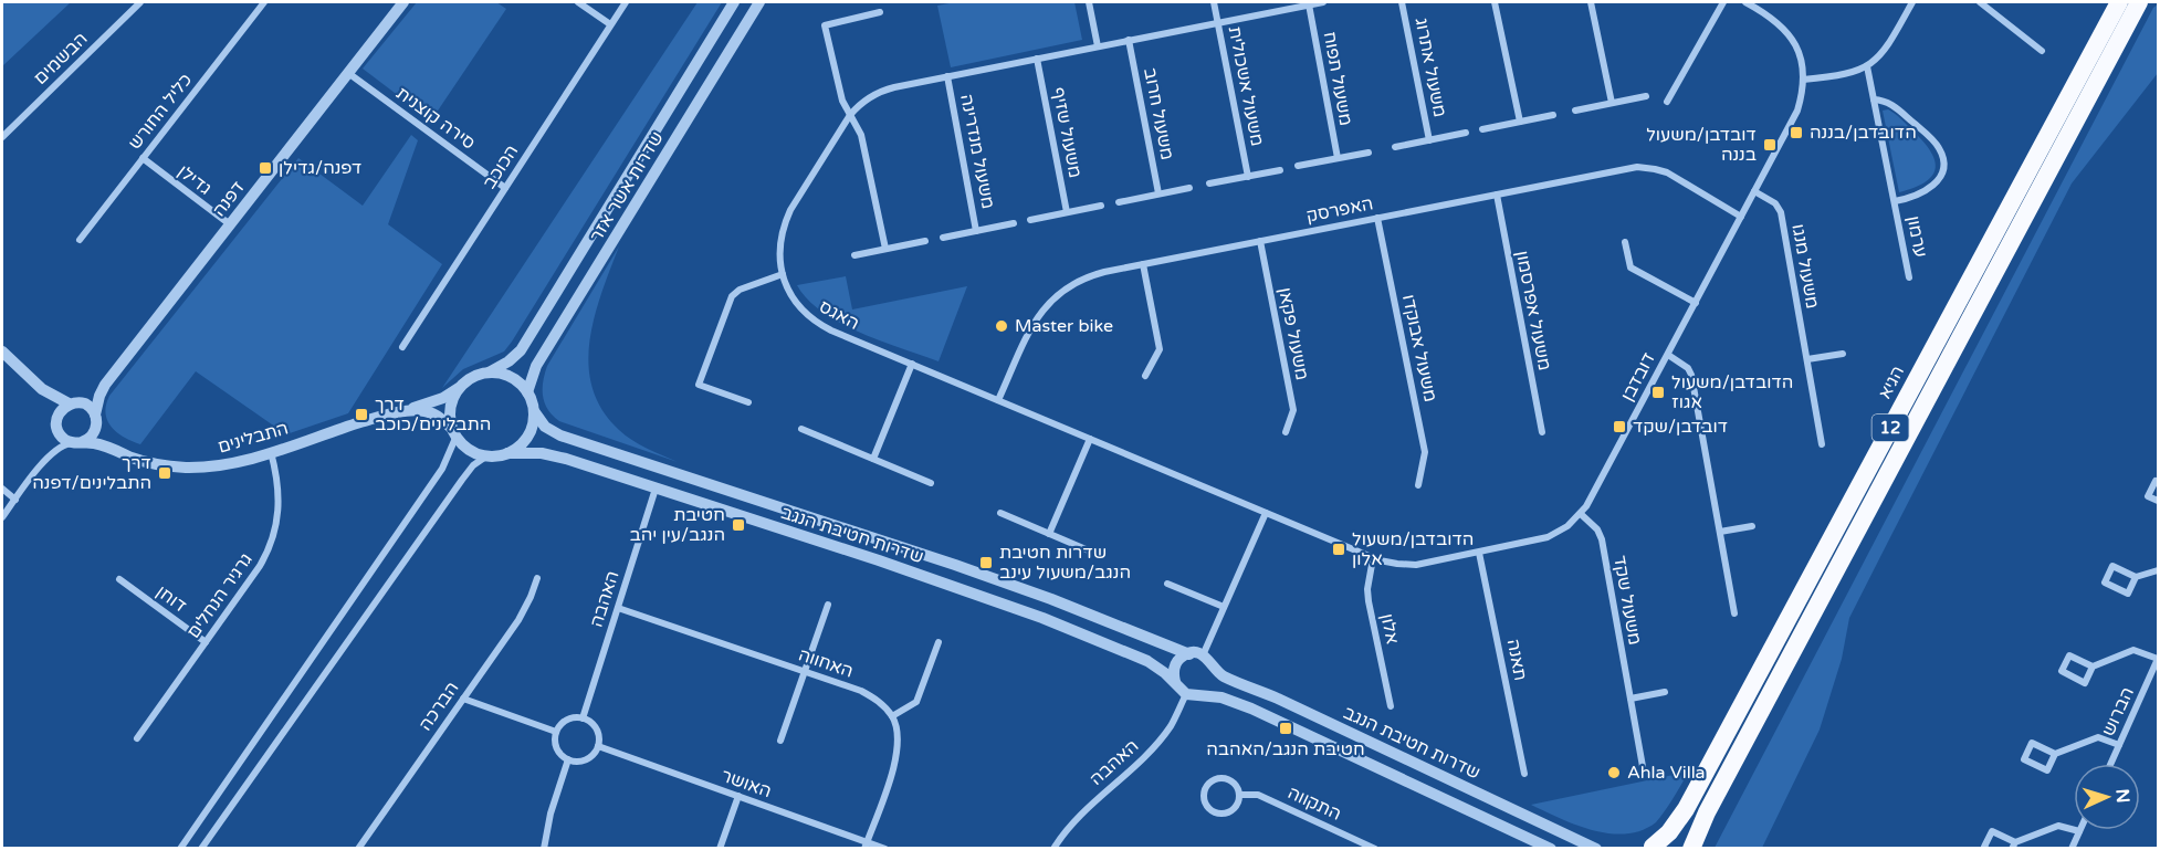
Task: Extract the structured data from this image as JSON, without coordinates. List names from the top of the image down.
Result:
{
  "streets": {
    "highway": ["הגיא", "12"],
    "street": [
      "הבשמים",
      "משעול אתרוג",
      "משעול תפוח",
      "משעול אשכולית",
      "כליל החורש",
      "משעול חרוב",
      "סירה קוצנית",
      "משעול שזיף",
      "משעול מנדרינה",
      "הכוכב",
      "גדילן",
      "שדרות אשר אזר",
      "דפנה",
      "האפרסק",
      "ערמון",
      "משעול מנגו",
      "משעול אפרסמון",
      "האגס",
      "משעול פקאן",
      "משעול אבוקדו",
      "דובדבן",
      "התבלינים",
      "שדרות חטיבת הנגב",
      "גרגיר הנחלים",
      "דוחן",
      "האהבה",
      "משעול שקד",
      "אלון",
      "תאנה",
      "האחווה",
      "הברכה",
      "הברוש",
      "האושר",
      "התקווה"
    ]
  },
  "crossings": [
    ["משעול תפוח", "האגס"],
    ["משעול אשכולית", "האגס"],
    ["כליל החורש", "גדילן"],
    ["משעול חרוב", "האגס"],
    ["סירה קוצנית", "הכוכב"],
    ["סירה קוצנית", "דפנה"],
    ["משעול שזיף", "האגס"],
    ["משעול מנדרינה", "האגס"],
    ["גדילן", "דפנה"],
    ["שדרות אשר אזר", "התבלינים"],
    ["שדרות אשר אזר", "שדרות חטיבת הנגב"],
    ["דפנה", "התבלינים"],
    ["האפרסק", "משעול אפרסמון"],
    ["האפרסק", "האגס"],
    ["האפרסק", "משעול פקאן"],
    ["האפרסק", "משעול אבוקדו"],
    ["האפרסק", "דובדבן"],
    ["משעול מנגו", "דובדבן"],
    ["האגס", "דובדבן"],
    ["דובדבן", "משעול שקד"],
    ["דובדבן", "אלון"],
    ["דובדבן", "תאנה"],
    ["הגיא", "12"],
    ["התבלינים", "שדרות חטיבת הנגב"],
    ["התבלינים", "גרגיר הנחלים"],
    ["שדרות חטיבת הנגב", "האהבה"],
    ["גרגיר הנחלים", "דוחן"],
    ["האהבה", "האחווה"],
    ["האהבה", "האושר"]
  ],
  "places": {
    "transit": [
      "הדובדבן/בננה",
      "דובדבן/משעול בננה",
      "דפנה/גדילן",
      "הדובדבן/משעול אגוז",
      "דרך התבלינים/כוכב",
      "דובדבן/שקד",
      "דרך התבלינים/דפנה",
      "חטיבת הנגב/עין יהב",
      "הדובדבן/משעול אלון",
      "שדרות חטיבת הנגב/משעול עינב",
      "חטיבת הנגב/האהבה"
    ],
    "other": ["Master bike", "Ahla Villa"]
  },
  "north": "right"
}
